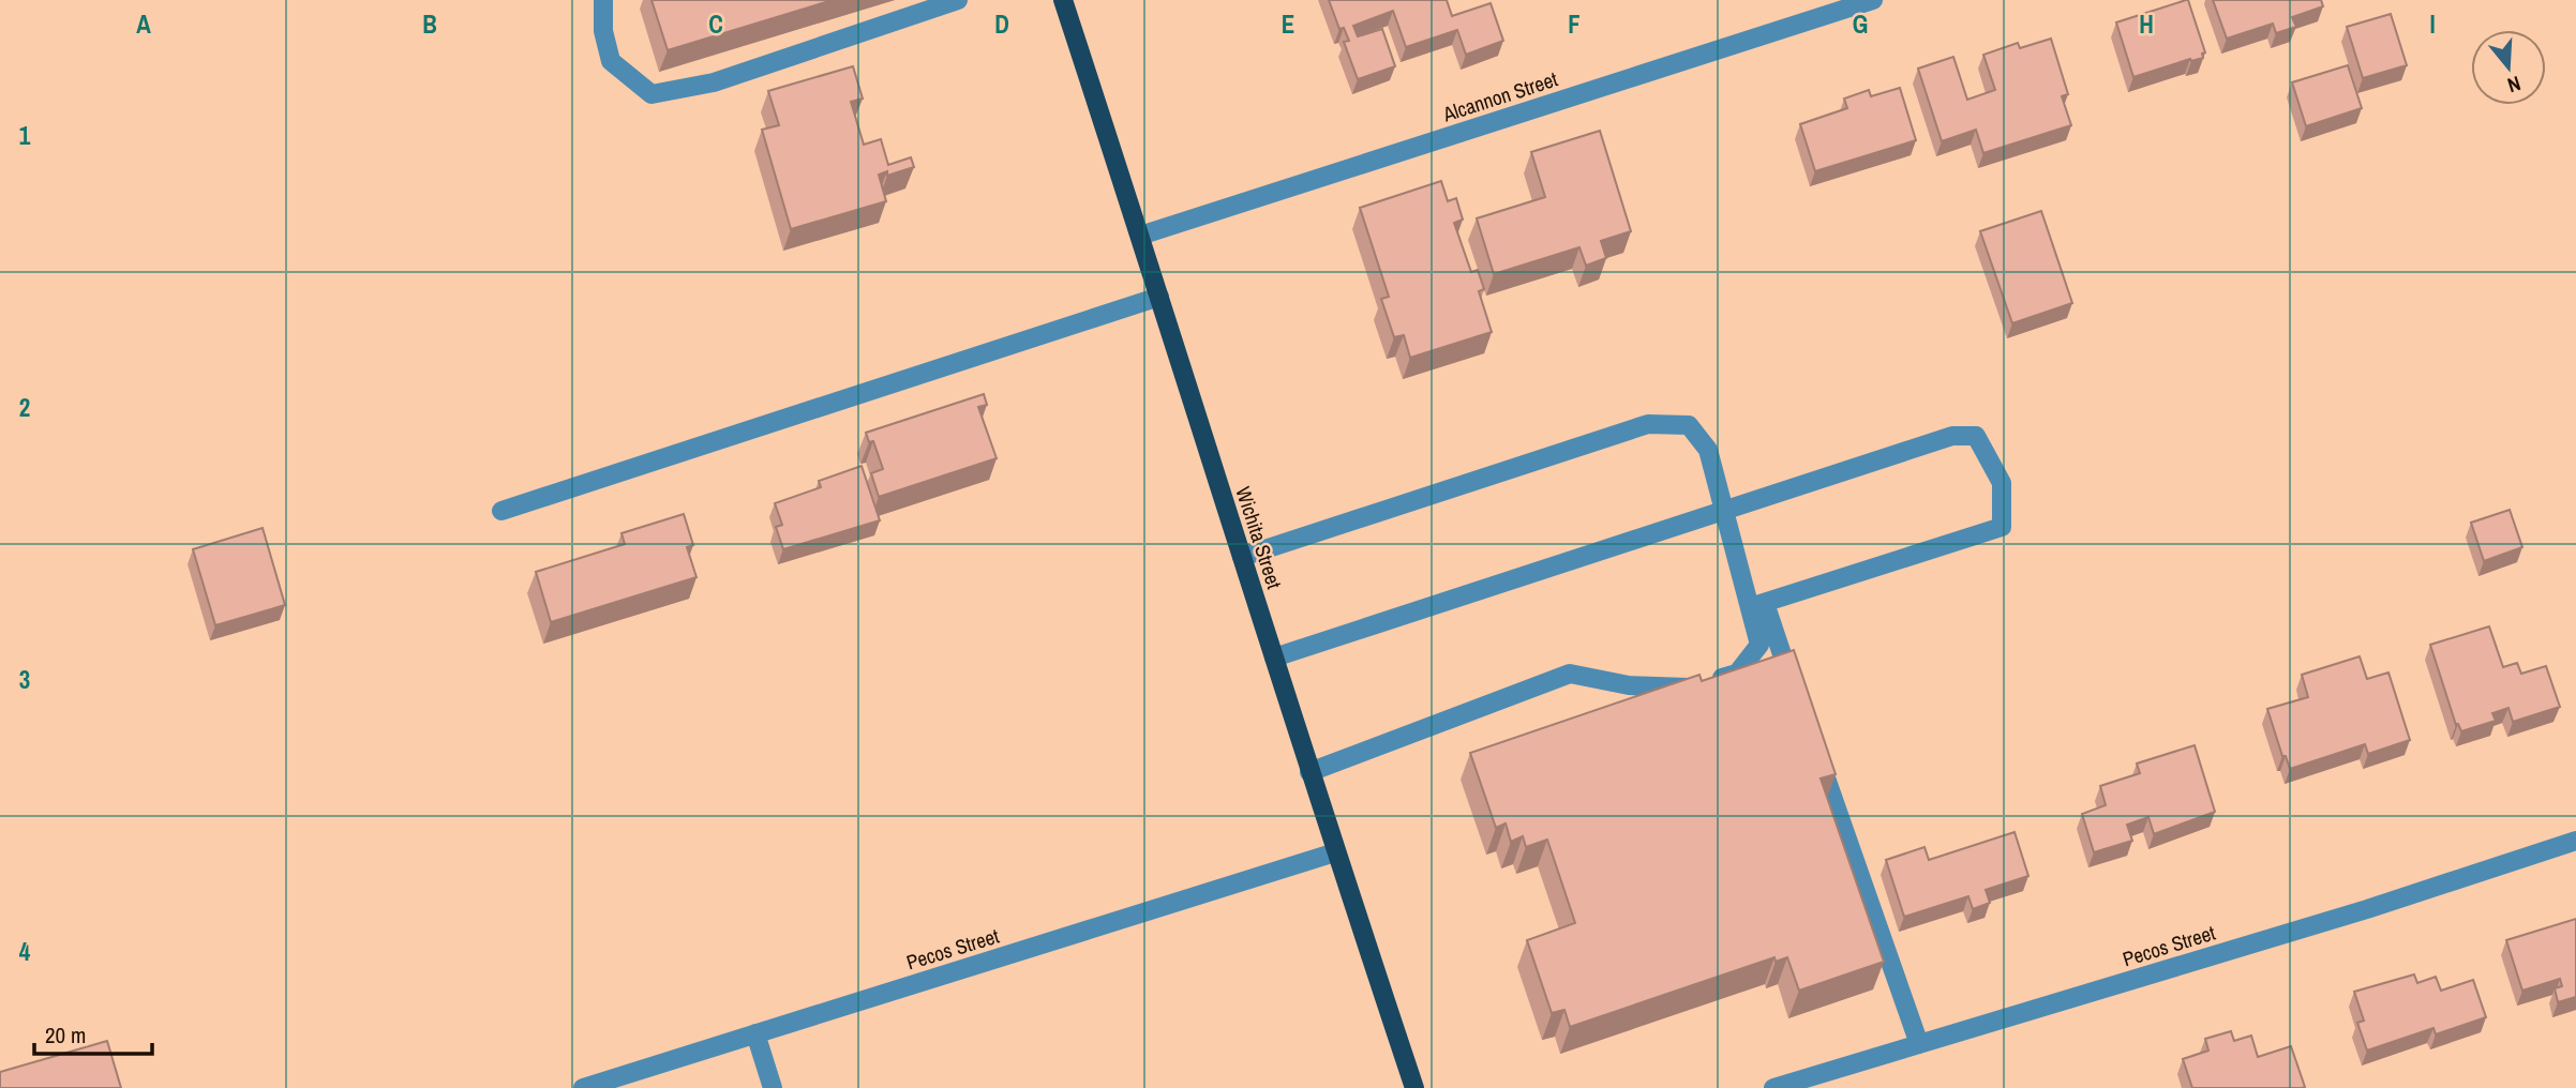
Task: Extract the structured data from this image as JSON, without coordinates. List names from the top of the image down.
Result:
{
  "streets": {
    "main road": ["Wichita Street"],
    "street": ["Alcannon Street", "Pecos Street"]
  },
  "crossings": [
    ["Alcannon Street", "Wichita Street"],
    ["Wichita Street", "Pecos Street"]
  ],
  "scale_bar": "20 m",
  "north": "bottom",
  "grid": {
    "columns": [
      "A",
      "B",
      "C",
      "D",
      "E",
      "F",
      "G",
      "H",
      "I"
    ],
    "rows": [
      "1",
      "2",
      "3",
      "4"
    ]
  }
}
